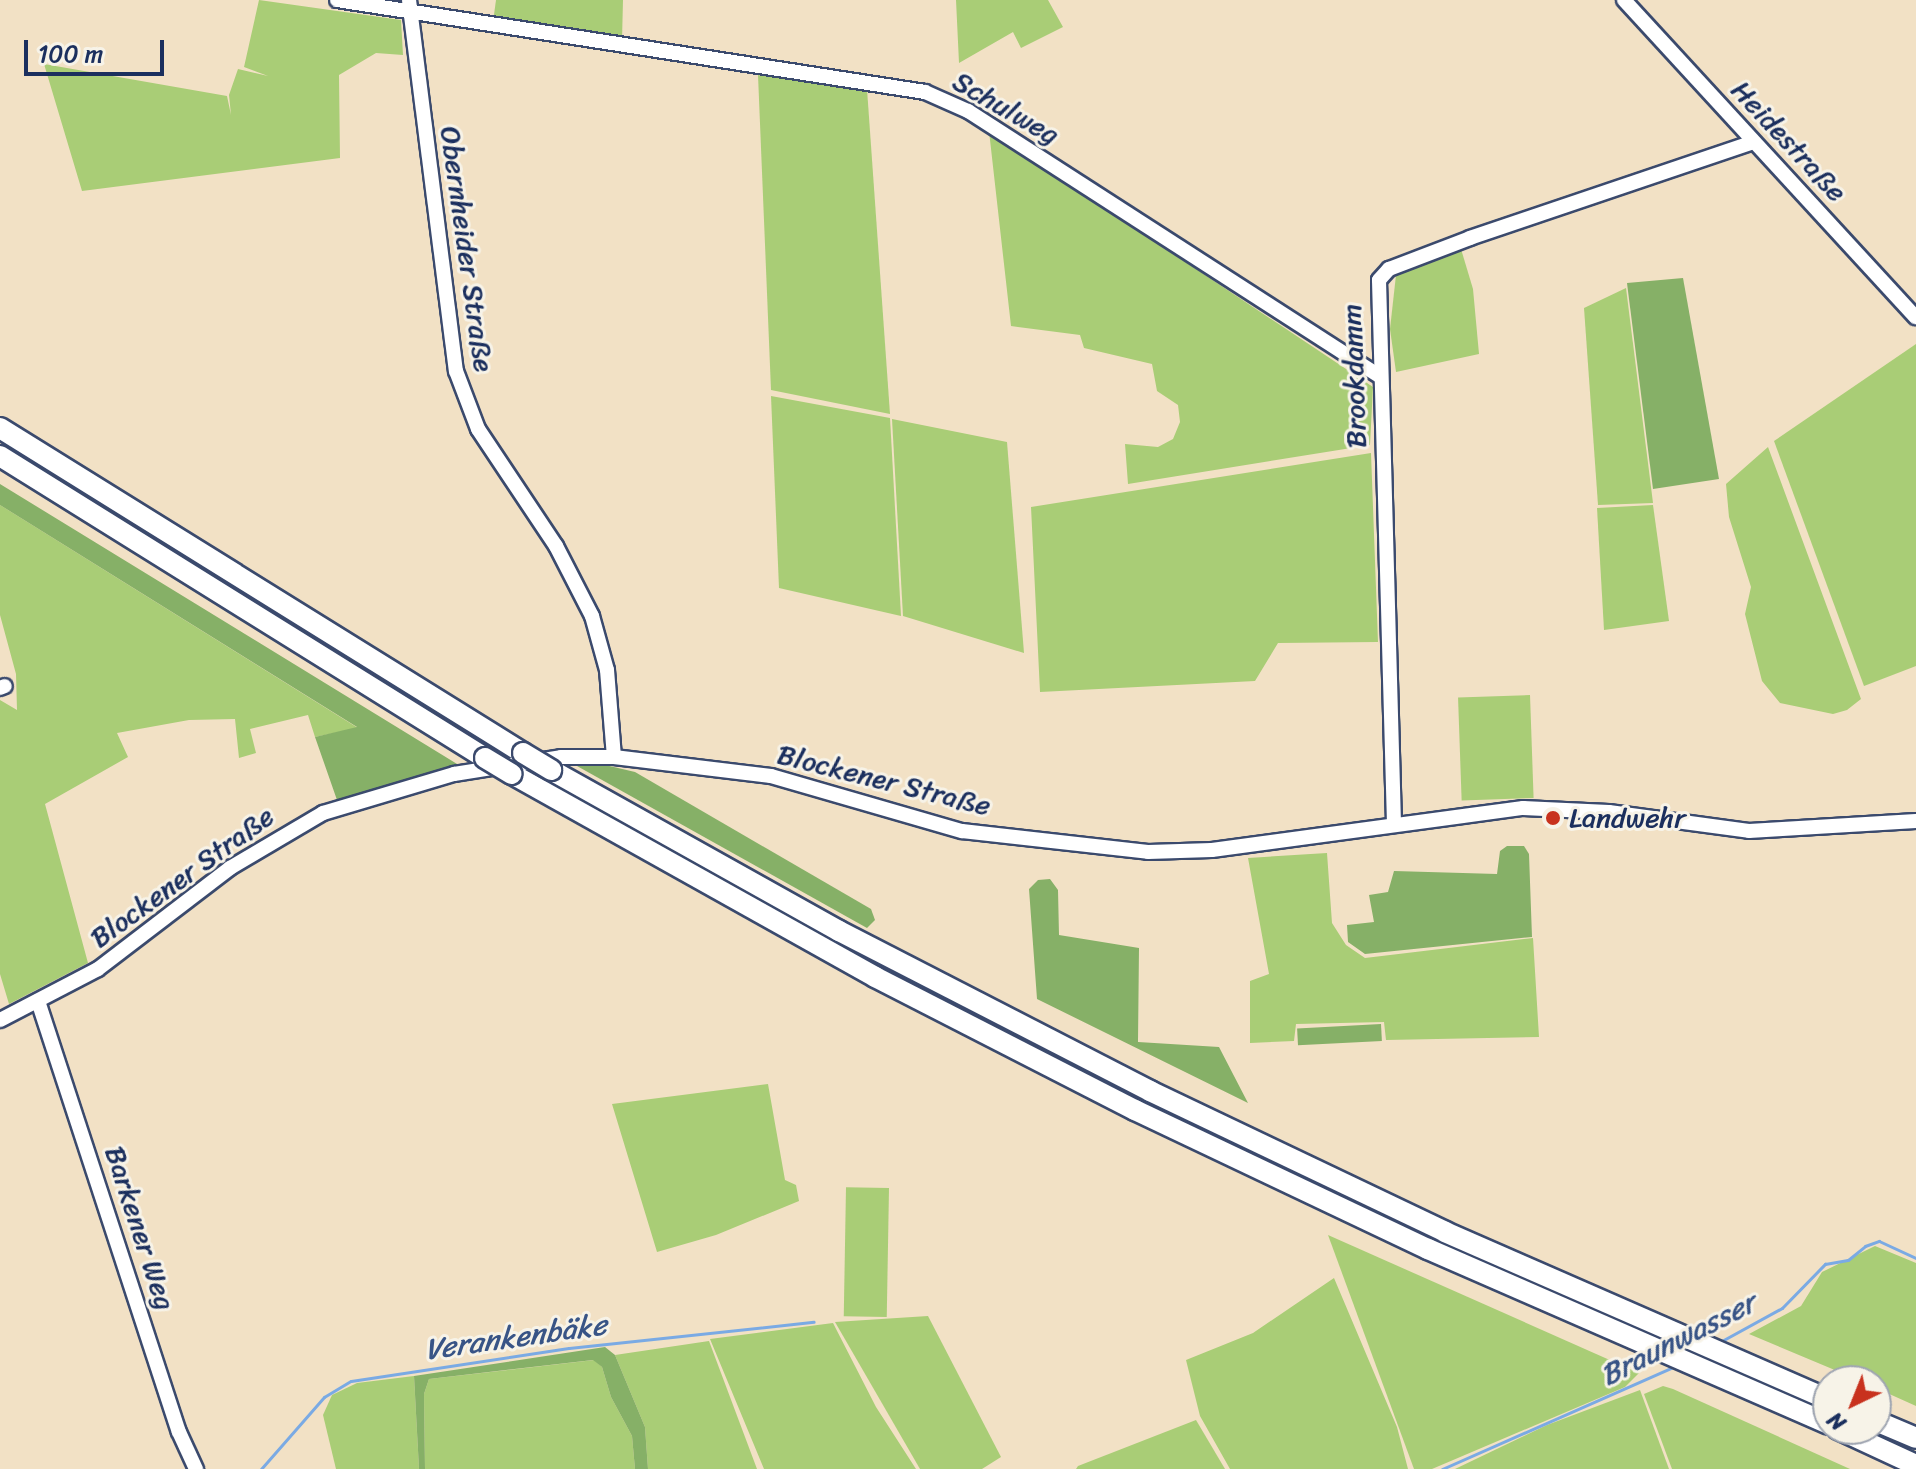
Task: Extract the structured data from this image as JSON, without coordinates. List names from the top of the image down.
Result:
{
  "streets": {
    "street": [
      "Schulweg",
      "Heidestraße",
      "Obernheider Straße",
      "Brookdamm",
      "Blockener Straße",
      "Barkener Weg"
    ]
  },
  "crossings": [
    ["Schulweg", "Obernheider Straße"],
    ["Schulweg", "Brookdamm"],
    ["Heidestraße", "Brookdamm"],
    ["Obernheider Straße", "Blockener Straße"],
    ["Brookdamm", "Blockener Straße"],
    ["Blockener Straße", "Barkener Weg"]
  ],
  "water": ["Verankenbäke", "Braunwasser"],
  "places": ["Landwehr"],
  "scale_bar": "100 m",
  "north": "bottom left"
}
